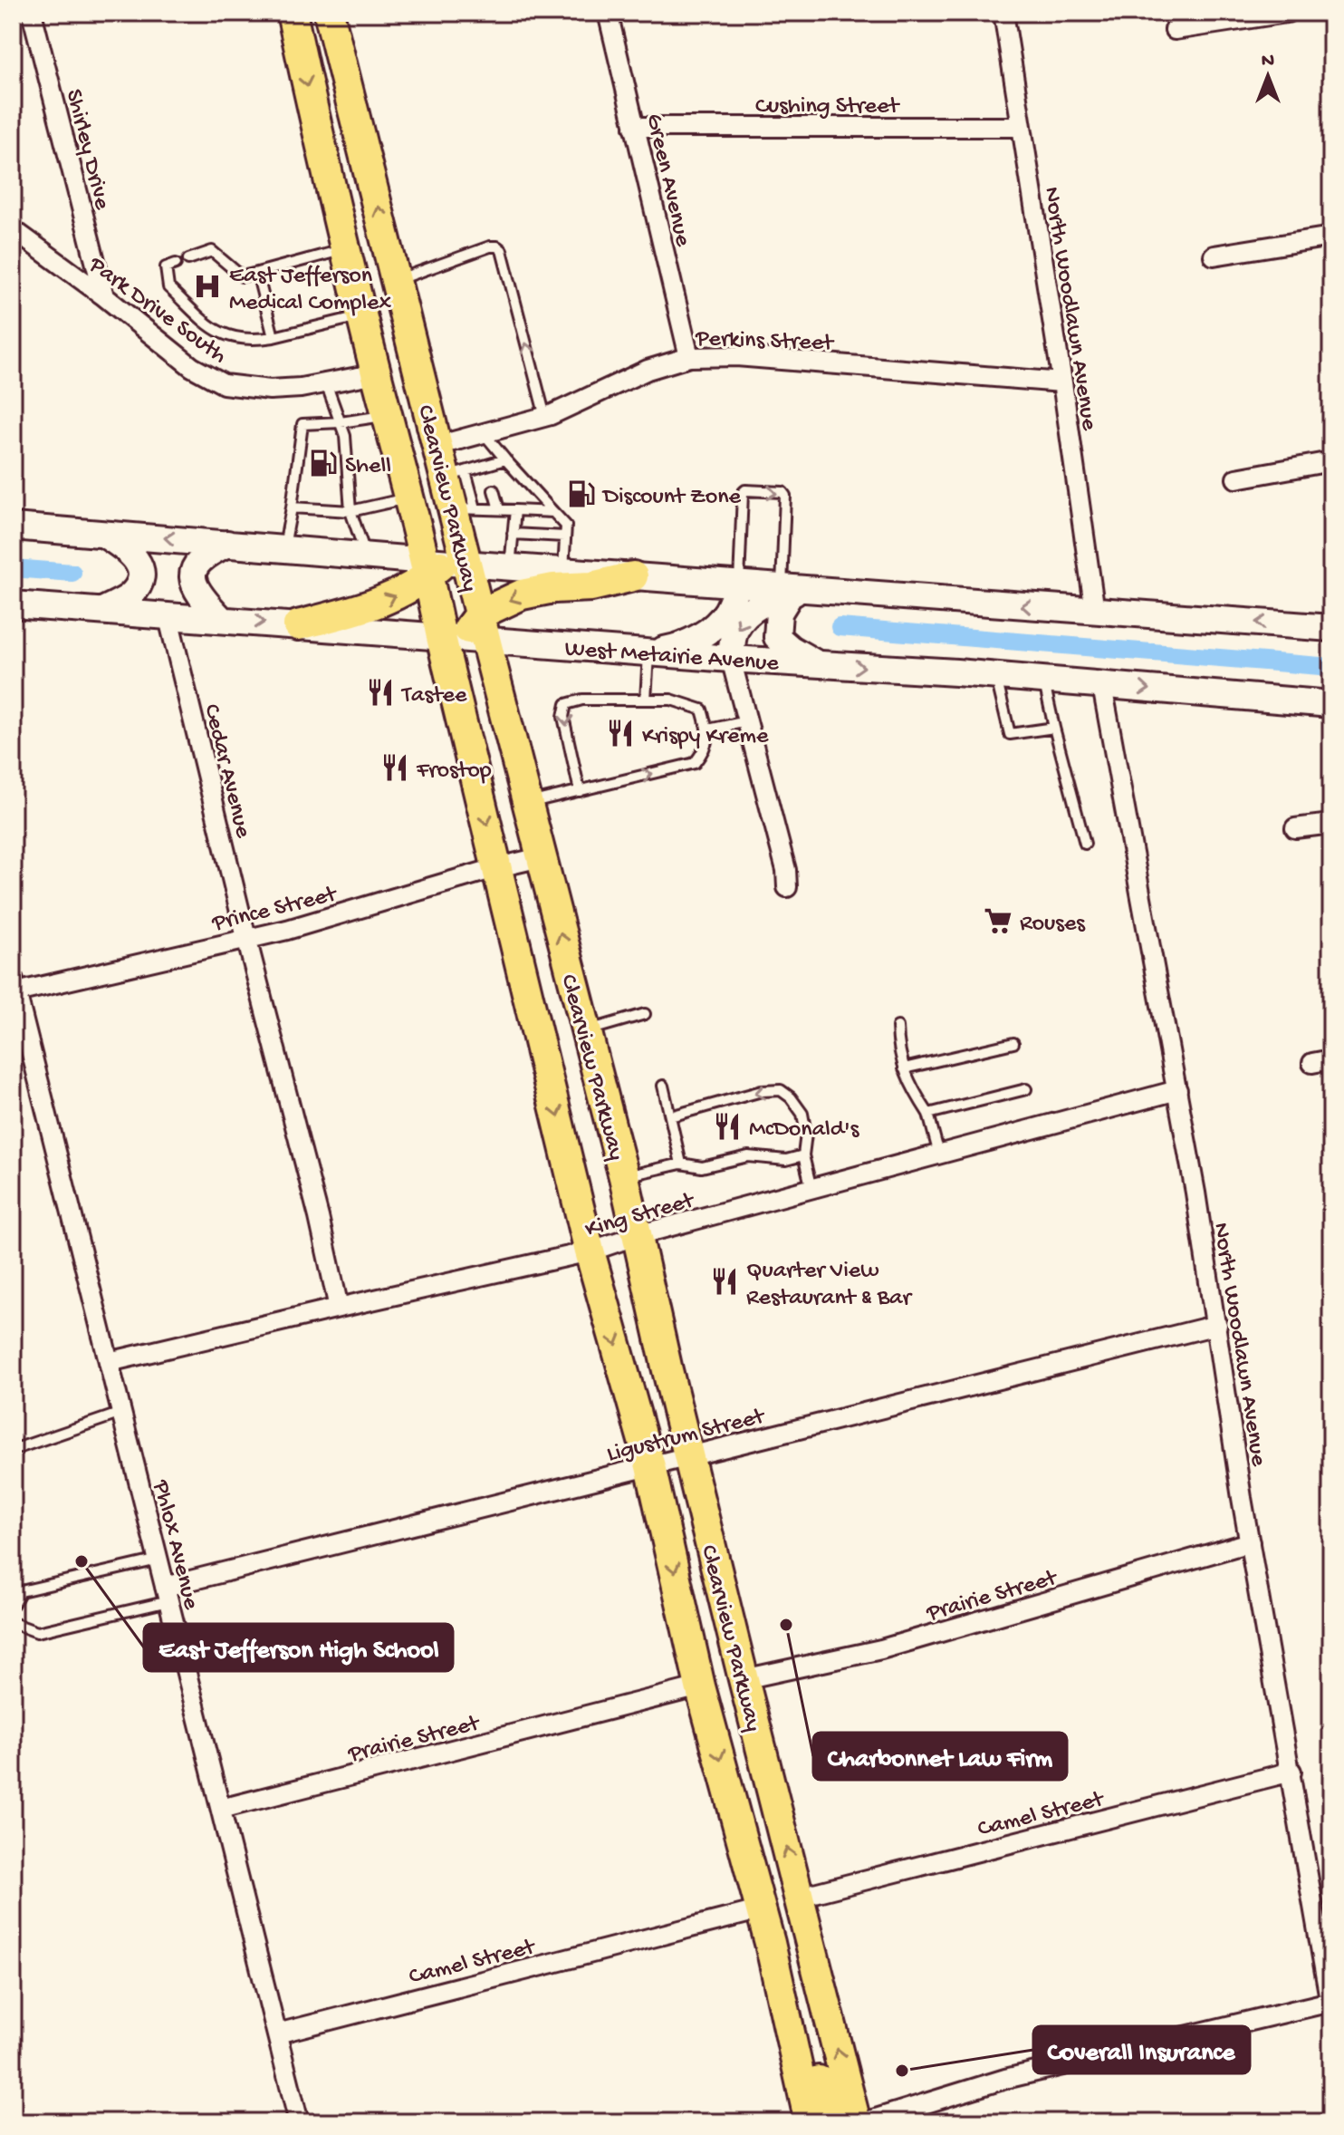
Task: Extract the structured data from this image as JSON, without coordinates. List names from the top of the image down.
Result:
{
  "streets": {
    "highway": ["Clearview Parkway"],
    "main road": ["West Metairie Avenue"],
    "street": [
      "Cushing Street",
      "Shirley Drive",
      "Green Avenue",
      "Park Drive South",
      "North Woodlawn Avenue",
      "Perkins Street",
      "Cedar Avenue",
      "Prince Street",
      "King Street",
      "Ligustrum Street",
      "Phlox Avenue",
      "Prairie Street",
      "Camel Street"
    ]
  },
  "crossings": [
    ["Cushing Street", "Green Avenue"],
    ["Cushing Street", "North Woodlawn Avenue"],
    ["Shirley Drive", "Park Drive South"],
    ["Green Avenue", "Perkins Street"],
    ["Park Drive South", "Clearview Parkway"],
    ["North Woodlawn Avenue", "Perkins Street"],
    ["North Woodlawn Avenue", "West Metairie Avenue"],
    ["North Woodlawn Avenue", "King Street"],
    ["North Woodlawn Avenue", "Ligustrum Street"],
    ["North Woodlawn Avenue", "Prairie Street"],
    ["North Woodlawn Avenue", "Camel Street"],
    ["Perkins Street", "Clearview Parkway"],
    ["Clearview Parkway", "West Metairie Avenue"],
    ["Clearview Parkway", "Prince Street"],
    ["Clearview Parkway", "King Street"],
    ["Clearview Parkway", "Ligustrum Street"],
    ["Clearview Parkway", "Prairie Street"],
    ["Clearview Parkway", "Camel Street"],
    ["West Metairie Avenue", "Cedar Avenue"],
    ["Cedar Avenue", "Prince Street"],
    ["Cedar Avenue", "King Street"],
    ["Prince Street", "Phlox Avenue"],
    ["King Street", "Phlox Avenue"],
    ["Ligustrum Street", "Phlox Avenue"],
    ["Phlox Avenue", "Prairie Street"],
    ["Phlox Avenue", "Camel Street"]
  ],
  "places": {
    "hospital": ["East Jefferson Medical Complex"],
    "fuel station": ["Shell", "Discount Zone"],
    "restaurant": [
      "Tastee",
      "Krispy Kreme",
      "Frostop",
      "McDonald's",
      "Quarter View Restaurant & Bar"
    ],
    "supermarket": ["Rouses"],
    "other": ["East Jefferson High School", "Charbonnet Law Firm", "Coverall Insurance"]
  },
  "north": "top"
}
